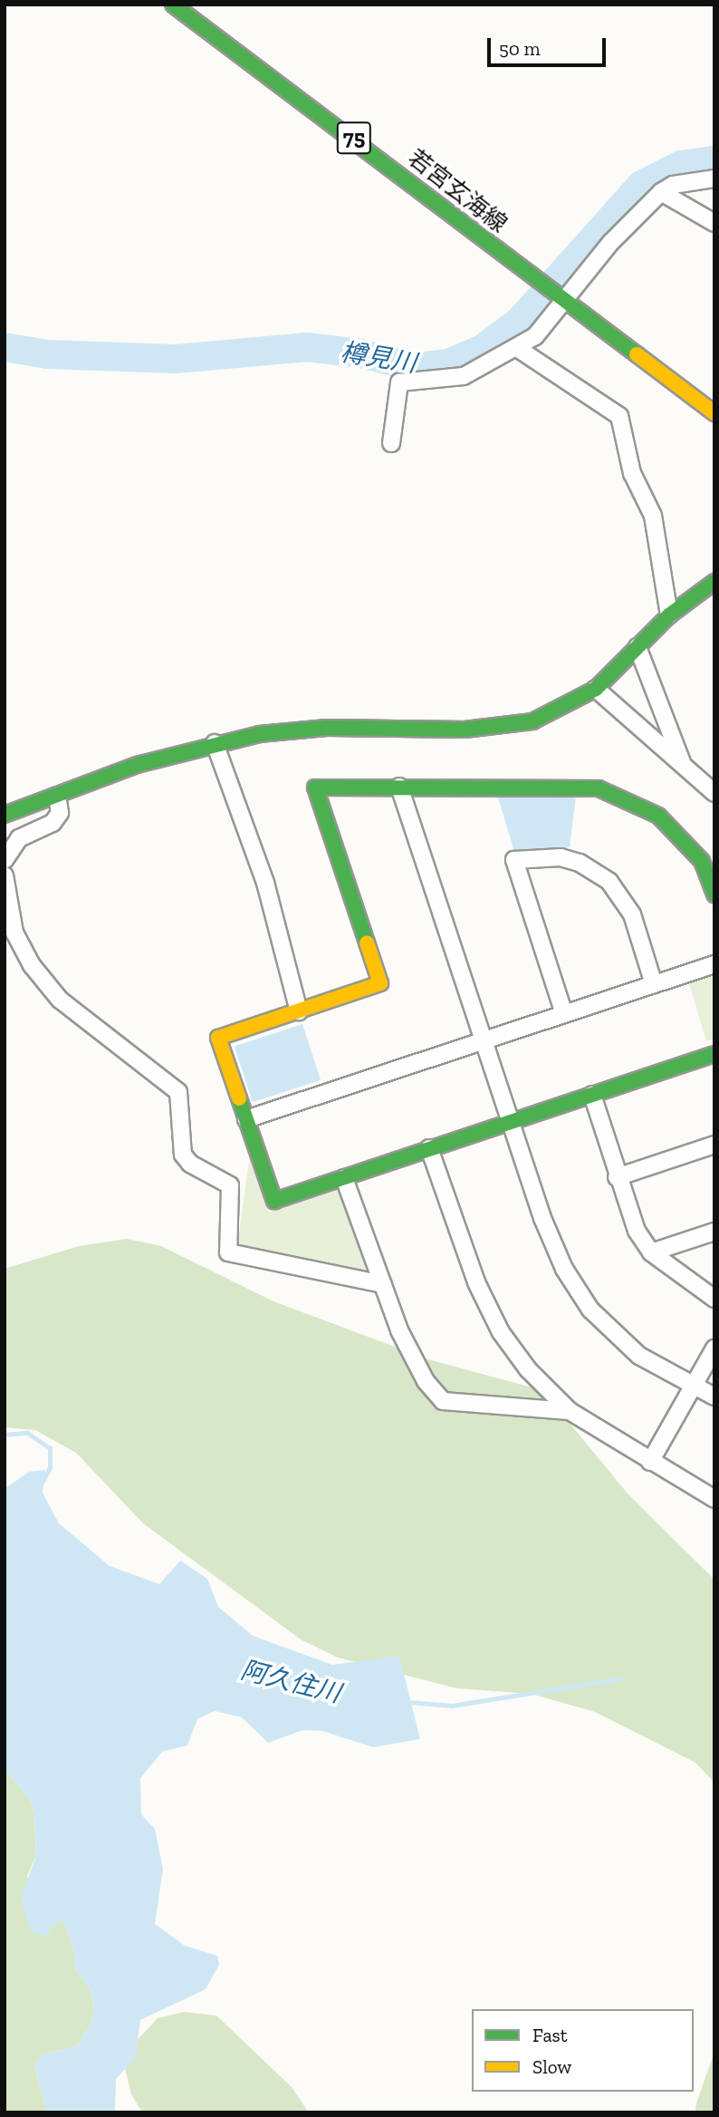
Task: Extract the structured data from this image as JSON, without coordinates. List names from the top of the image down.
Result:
{
  "streets": {
    "street": ["75", "若宮玄海線"]
  },
  "water": ["樽見川", "阿久住川"],
  "legend": ["Fast", "Slow"],
  "scale_bar": "50 m"
}
